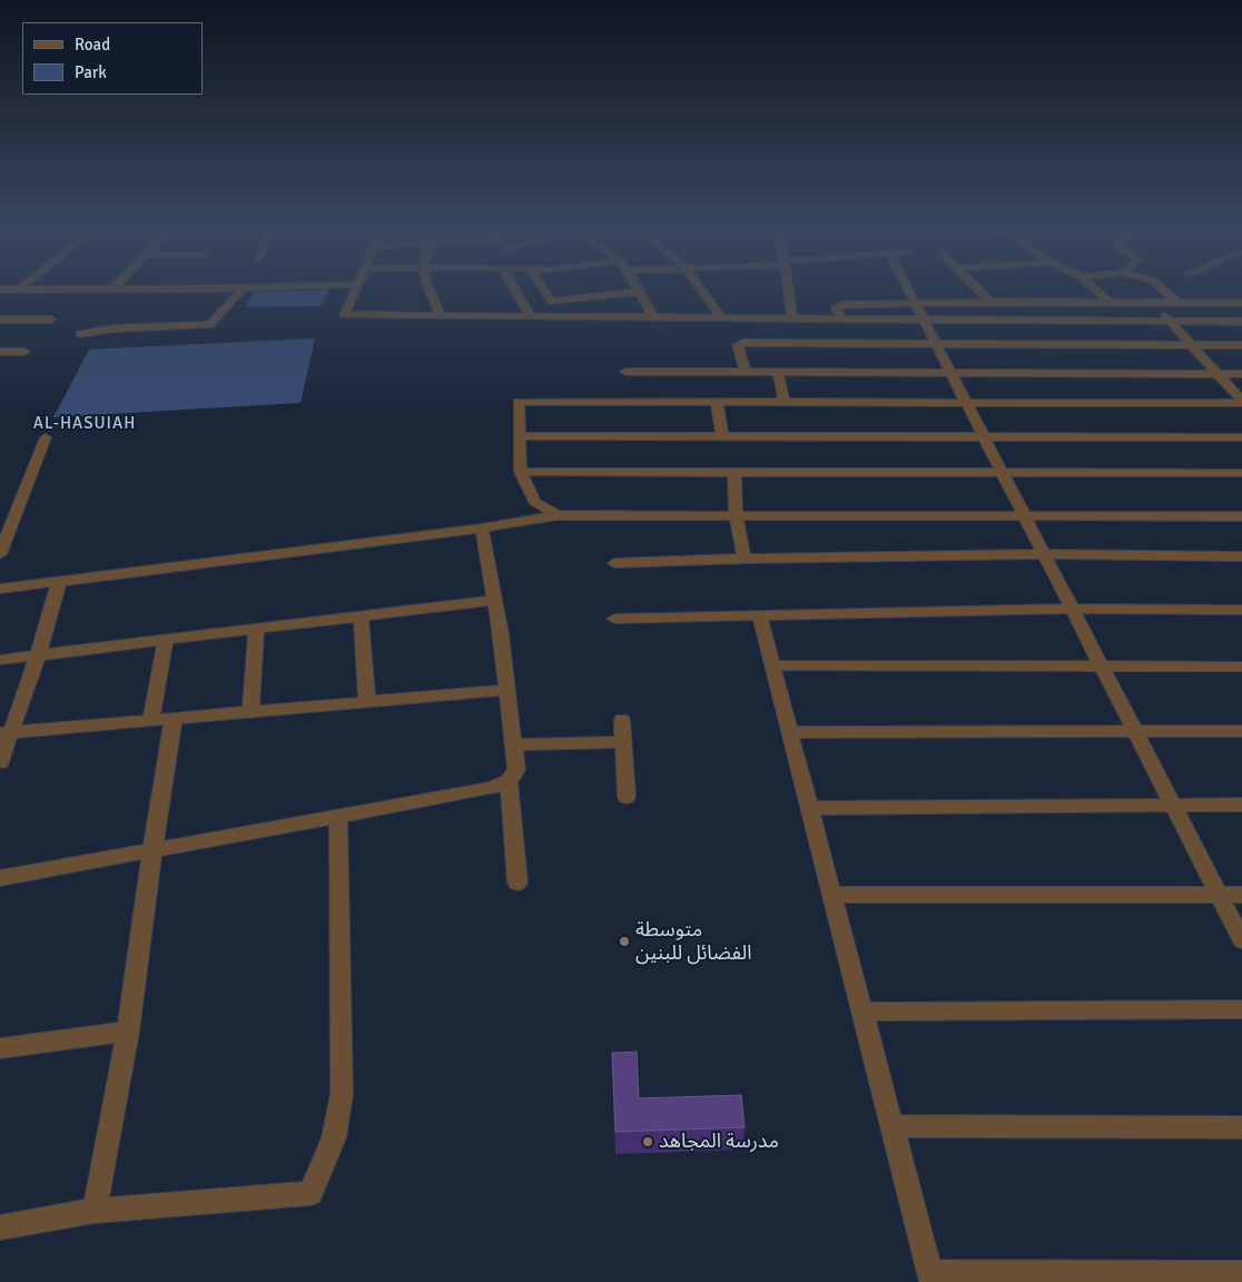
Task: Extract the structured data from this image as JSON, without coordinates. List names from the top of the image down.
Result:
{
  "districts": ["AL-HASUIAH"],
  "places": ["متوسطة الفضائل للبنين", "مدرسة المجاهد"],
  "legend": ["Road", "Park"]
}
